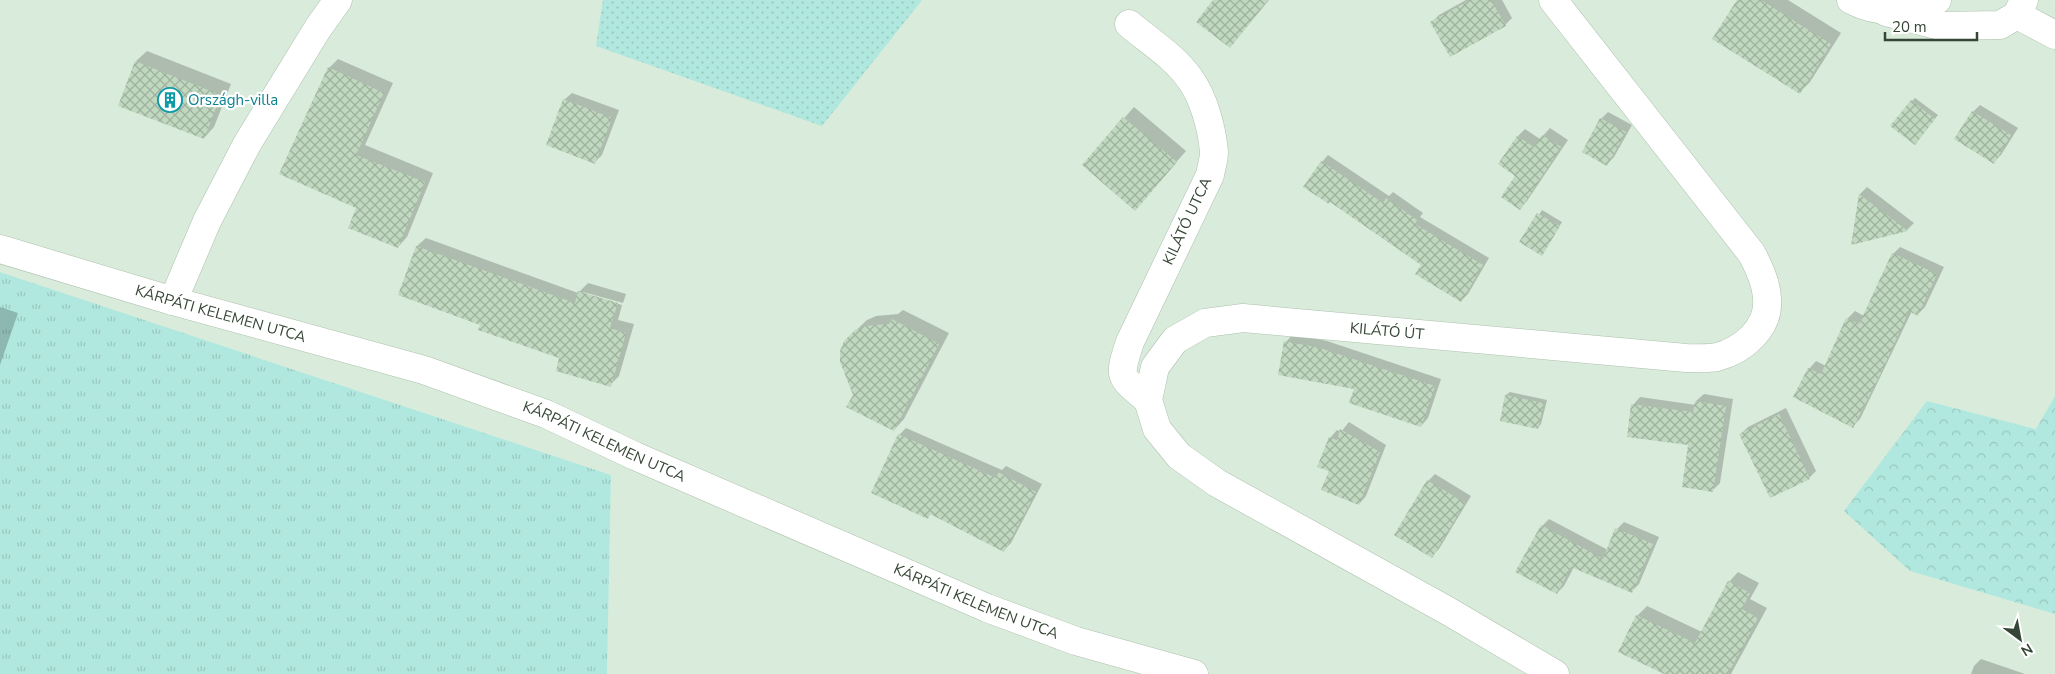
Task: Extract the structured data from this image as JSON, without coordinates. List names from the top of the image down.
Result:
{
  "streets": {
    "street": ["KILÁTÓ UTCA", "KÁRPÁTI KELEMEN UTCA", "KILÁTÓ ÚT"]
  },
  "crossings": [
    ["KILÁTÓ UTCA", "KILÁTÓ ÚT"]
  ],
  "places": {
    "building": ["Országh-villa"]
  },
  "scale_bar": "20 m",
  "north": "bottom right"
}
